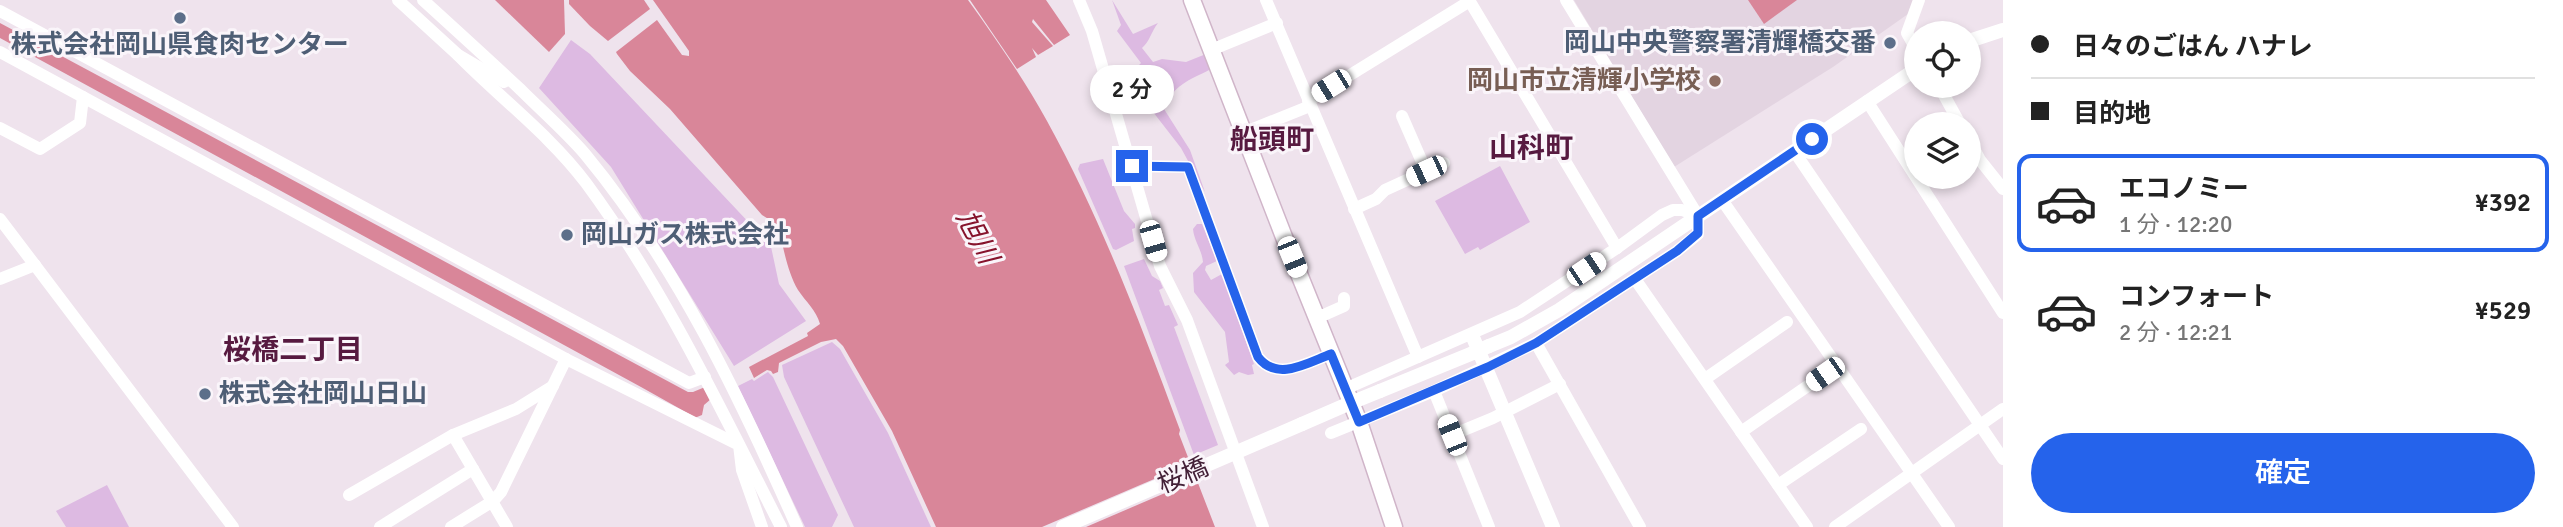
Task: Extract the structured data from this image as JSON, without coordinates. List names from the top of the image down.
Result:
{
  "streets": {
    "street": ["桜橋"]
  },
  "districts": ["船頭町", "山科町", "桜橋二丁目"],
  "water": ["旭川"],
  "places": [
    "株式会社岡山県食肉センター",
    "岡山中央警察署清輝橋交番",
    "岡山市立清輝小学校",
    "岡山ガス株式会社",
    "株式会社岡山日山"
  ],
  "page": {
    "banner": ["日々のごはん ハナレ", "目的地"],
    "bubble": "2 分",
    "list": [
      {
        "name": "エコノミー",
        "note": "1 分 · 12:20",
        "value": "¥392"
      },
      {
        "name": "コンフォート",
        "note": "2 分 · 12:21",
        "value": "¥529"
      }
    ],
    "buttons": "確定"
  }
}
